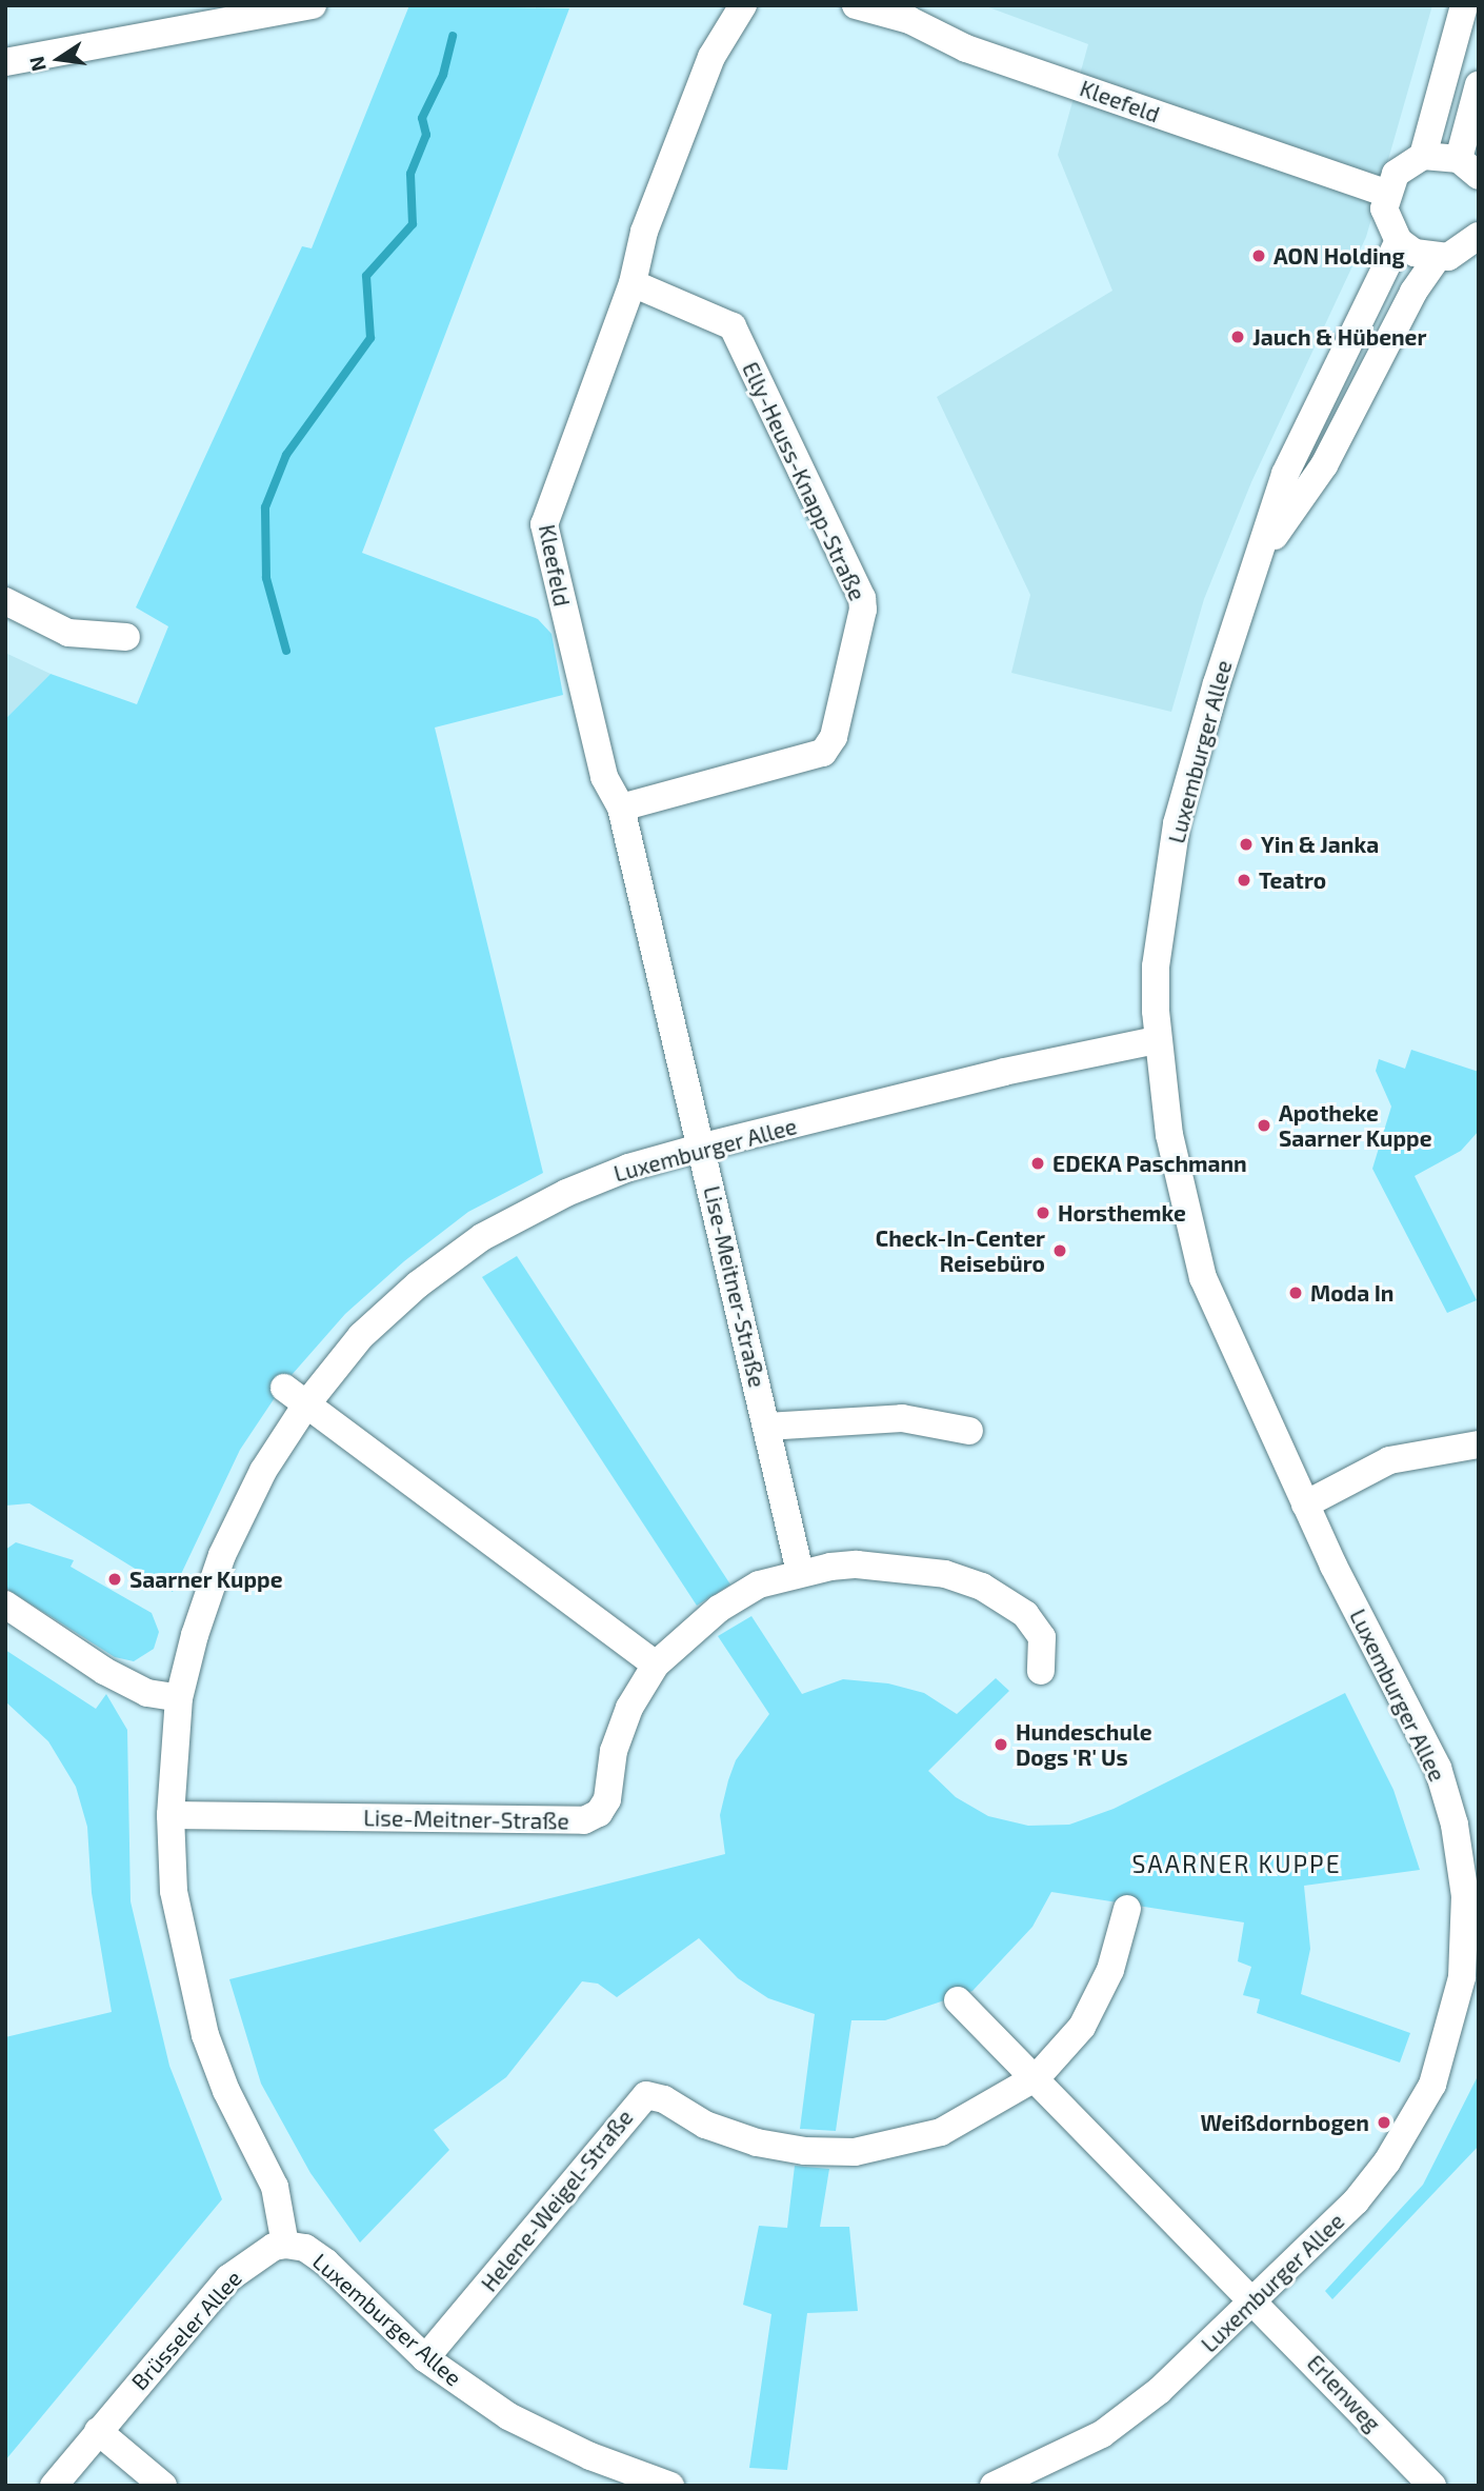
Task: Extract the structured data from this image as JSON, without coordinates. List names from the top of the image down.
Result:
{
  "streets": {
    "street": [
      "Kleefeld",
      "Elly-Heuss-Knapp-Straße",
      "Luxemburger Allee",
      "Lise-Meitner-Straße",
      "Helene-Weigel-Straße",
      "Brüsseler Allee",
      "Erlenweg"
    ]
  },
  "crossings": [
    ["Kleefeld", "Elly-Heuss-Knapp-Straße"],
    ["Kleefeld", "Luxemburger Allee"],
    ["Kleefeld", "Lise-Meitner-Straße"],
    ["Luxemburger Allee", "Lise-Meitner-Straße"],
    ["Luxemburger Allee", "Helene-Weigel-Straße"],
    ["Luxemburger Allee", "Brüsseler Allee"],
    ["Luxemburger Allee", "Erlenweg"]
  ],
  "districts": ["SAARNER KUPPE"],
  "places": [
    "AON Holding",
    "Jauch & Hübener",
    "Yin & Janka",
    "Teatro",
    "Apotheke Saarner Kuppe",
    "EDEKA Paschmann",
    "Horsthemke",
    "Check-In-Center Reisebüro",
    "Moda In",
    "Saarner Kuppe",
    "Hundeschule Dogs 'R' Us",
    "Weißdornbogen"
  ],
  "north": "left"
}
